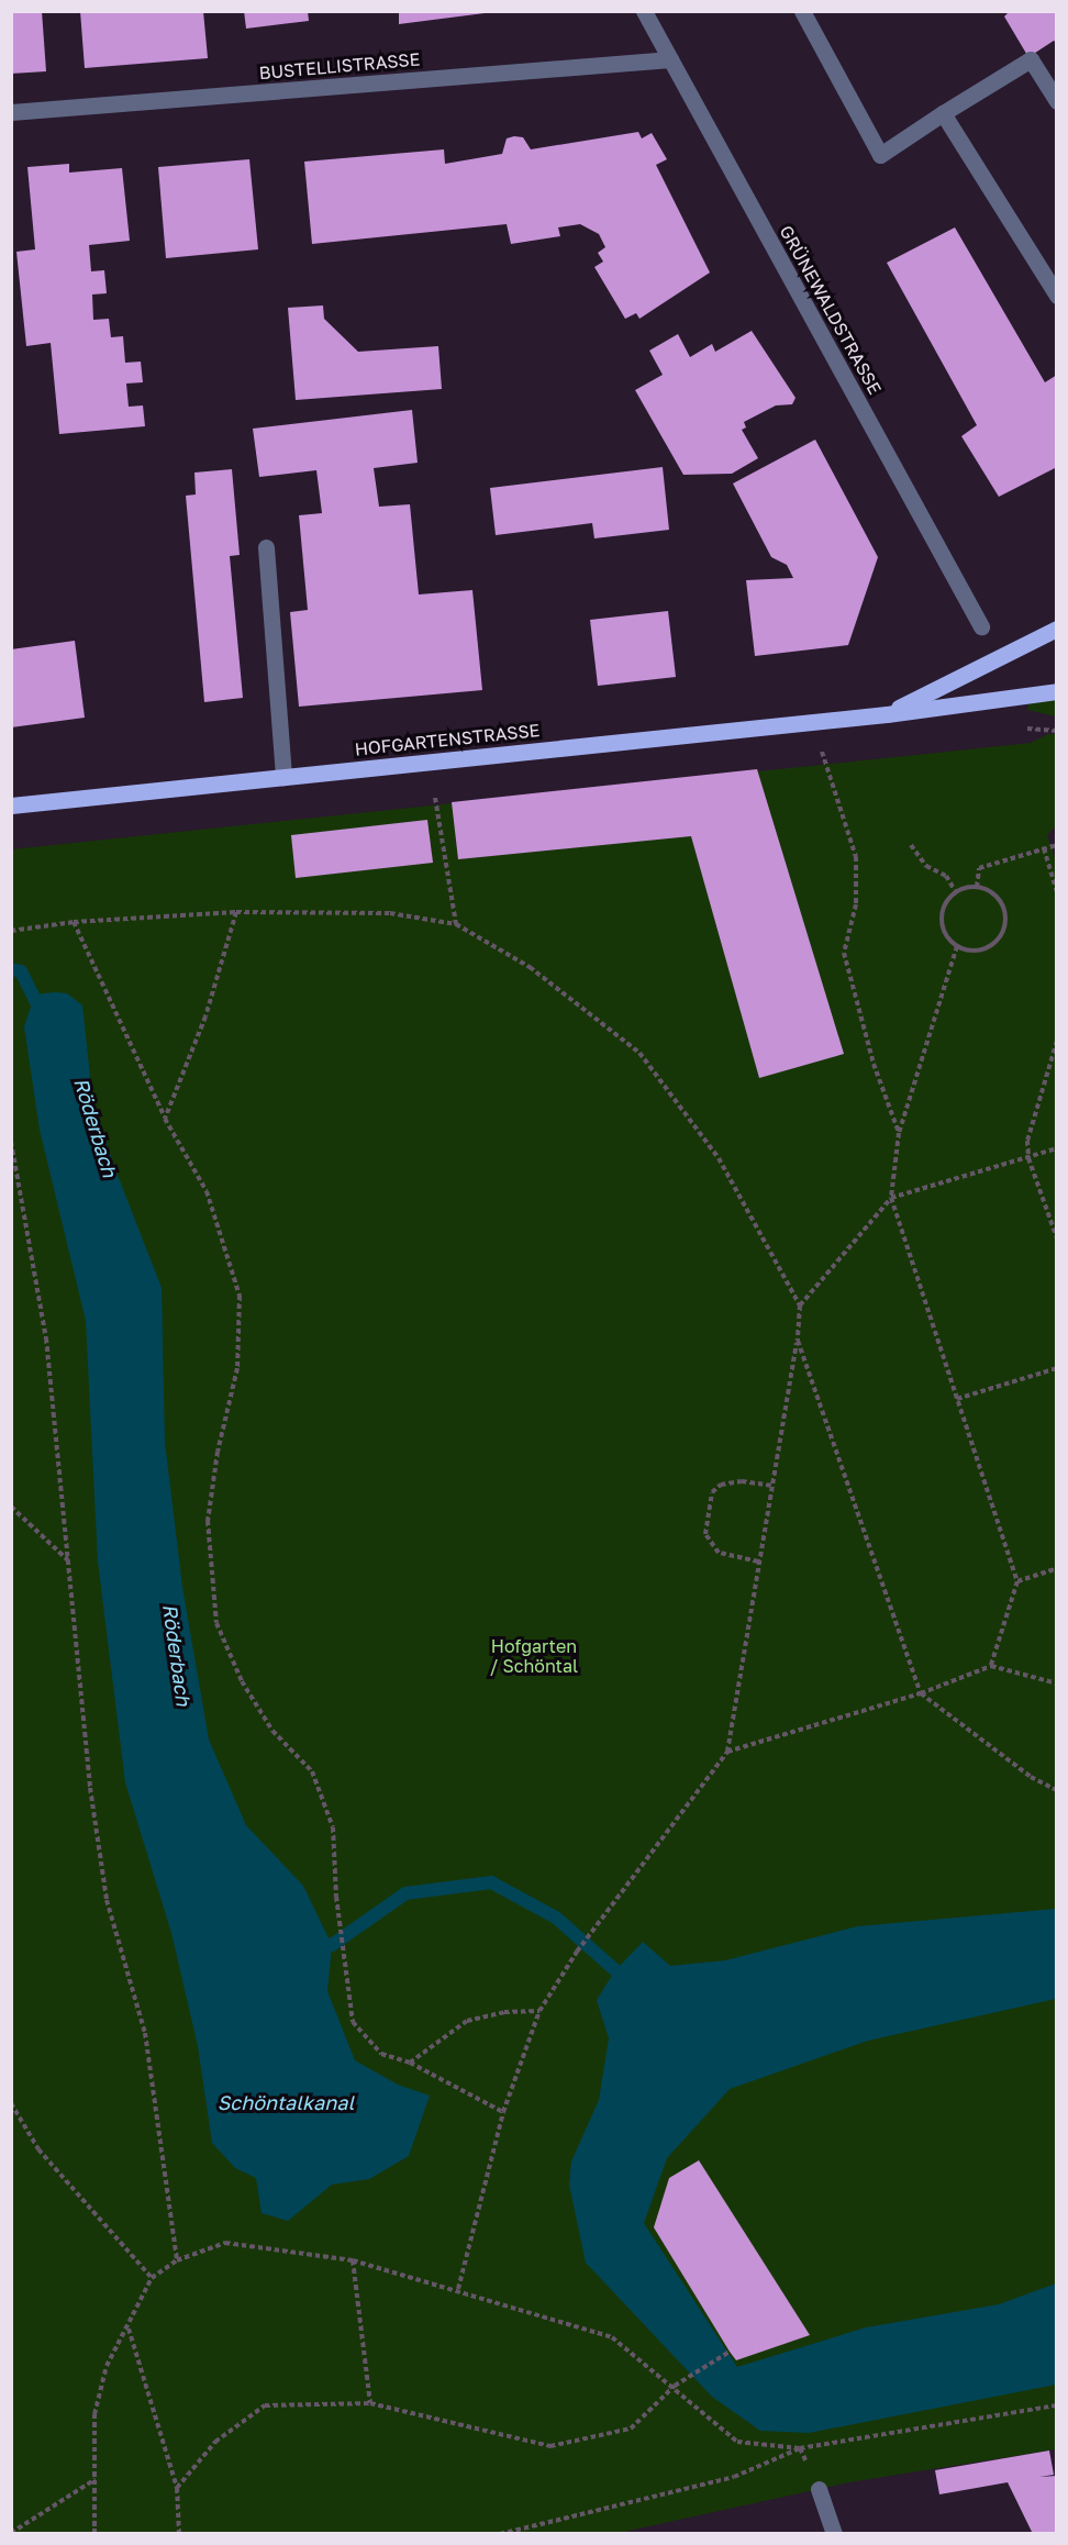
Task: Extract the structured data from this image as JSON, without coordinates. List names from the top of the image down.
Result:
{
  "streets": {
    "main road": ["HOFGARTENSTRASSE"],
    "street": ["BUSTELLISTRASSE", "GRÜNEWALDSTRASSE"]
  },
  "crossings": [
    ["BUSTELLISTRASSE", "GRÜNEWALDSTRASSE"]
  ],
  "water": ["Röderbach", "Schöntalkanal"],
  "parks": ["Hofgarten / Schöntal"]
}
